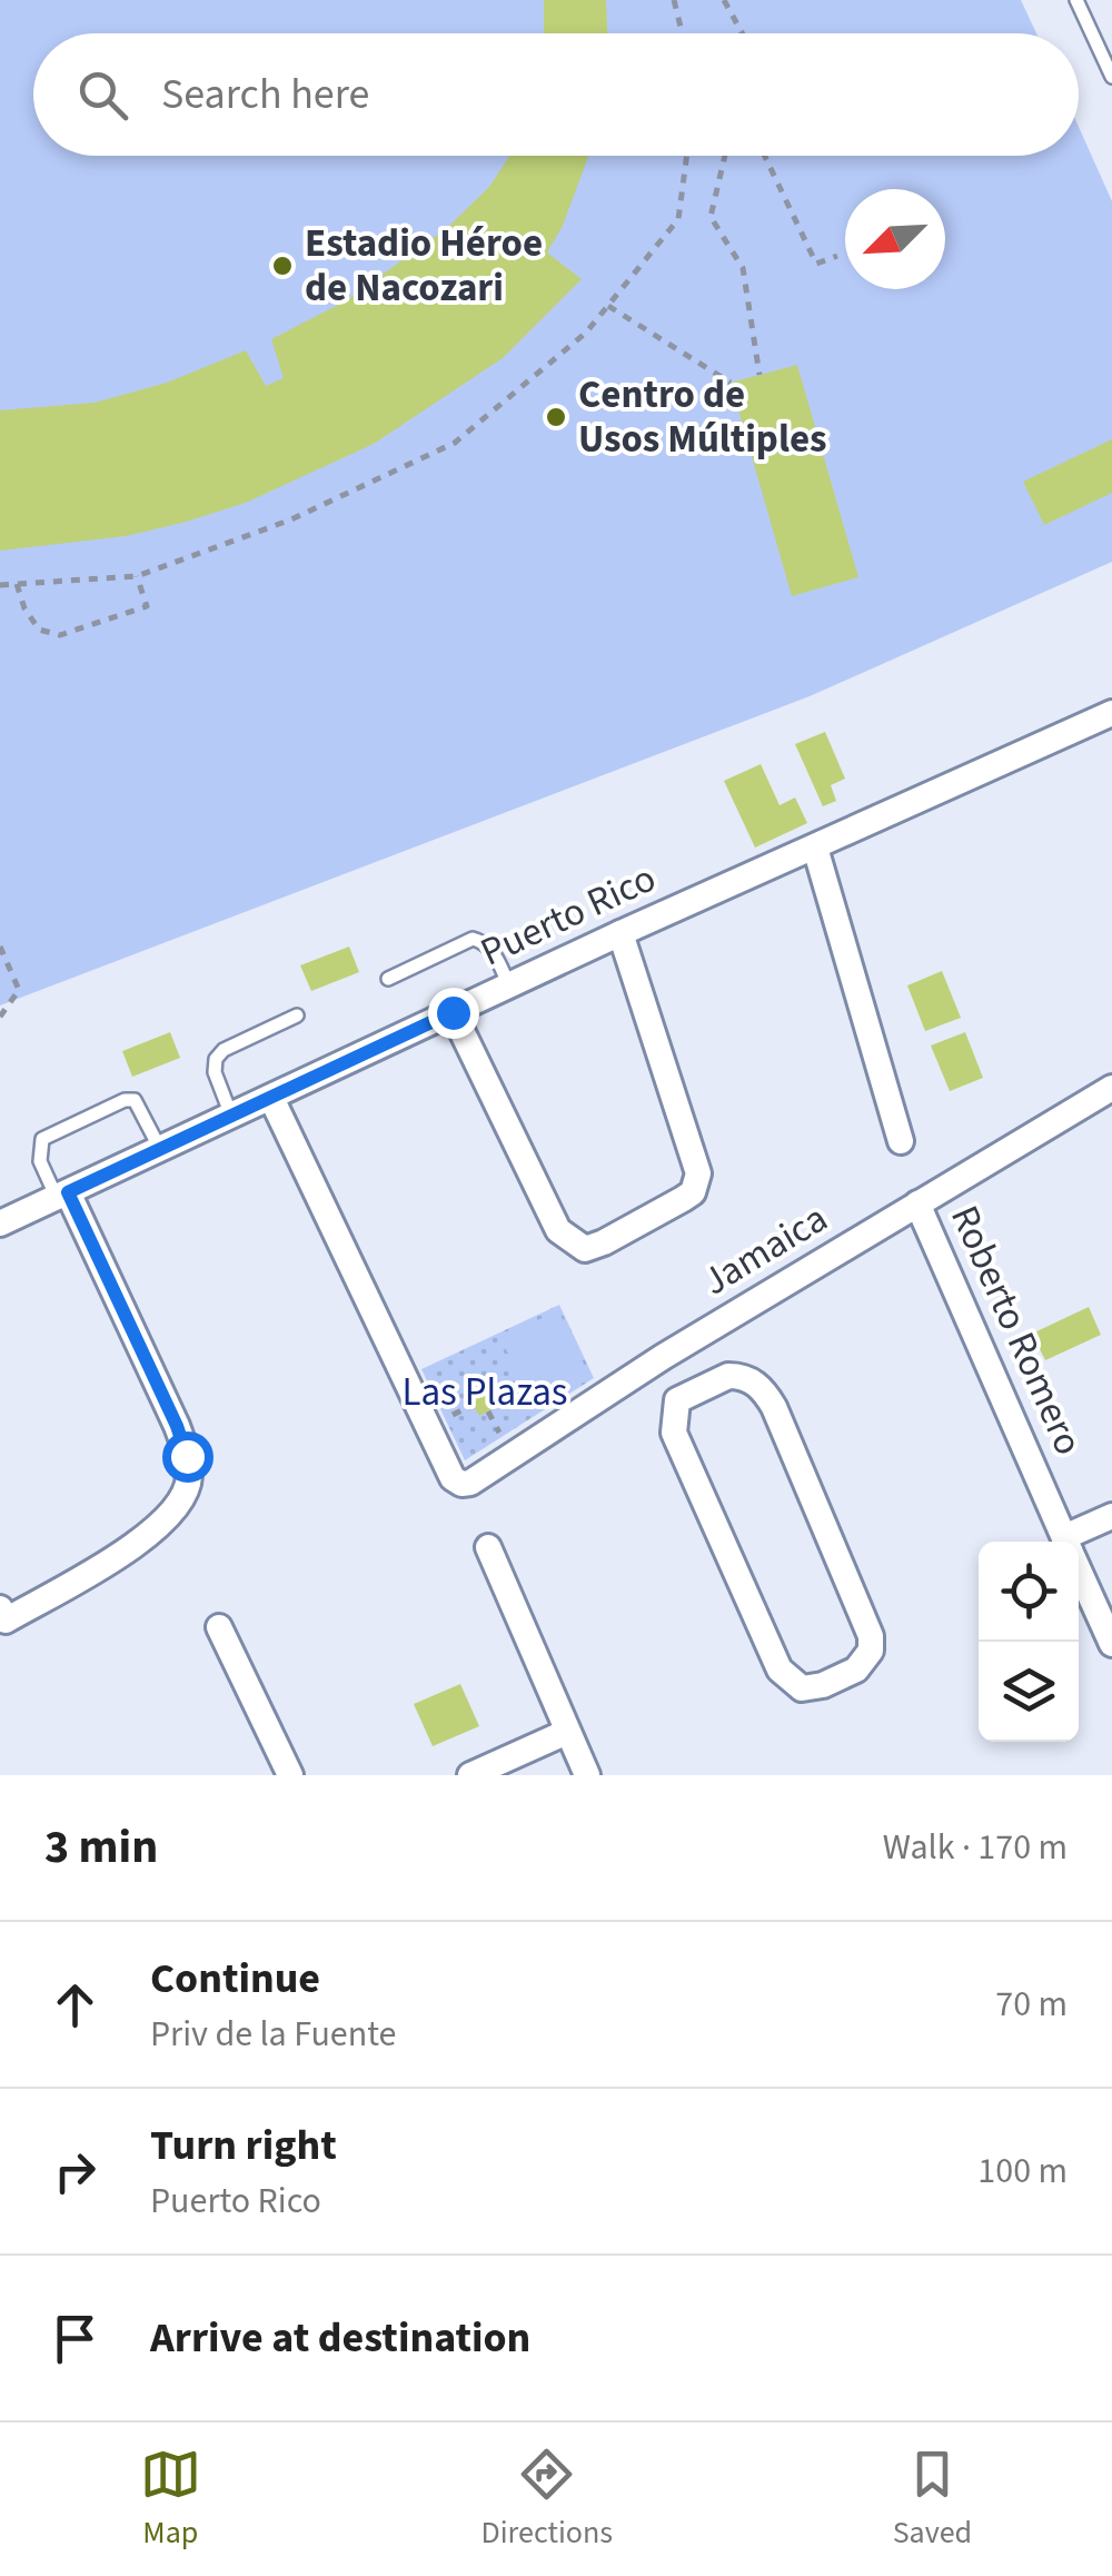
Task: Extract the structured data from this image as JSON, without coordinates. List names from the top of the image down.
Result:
{
  "streets": {
    "street": ["Puerto Rico", "Jamaica", "Roberto Romero"]
  },
  "crossings": [
    ["Puerto Rico", "Jamaica"],
    ["Jamaica", "Roberto Romero"]
  ],
  "parks": ["Las Plazas"],
  "places": ["Estadio Héroe de Nacozari", "Centro de Usos Múltiples"],
  "north": "bottom left",
  "page": {
    "search": "Search here",
    "heading": ["3 min", "Walk · 170 m"],
    "list": [
      ["Continue", "Priv de la Fuente", "70 m"],
      ["Turn right", "Puerto Rico", "100 m"],
      "Arrive at destination"
    ],
    "nav": ["Map", "Directions", "Saved"]
  }
}
